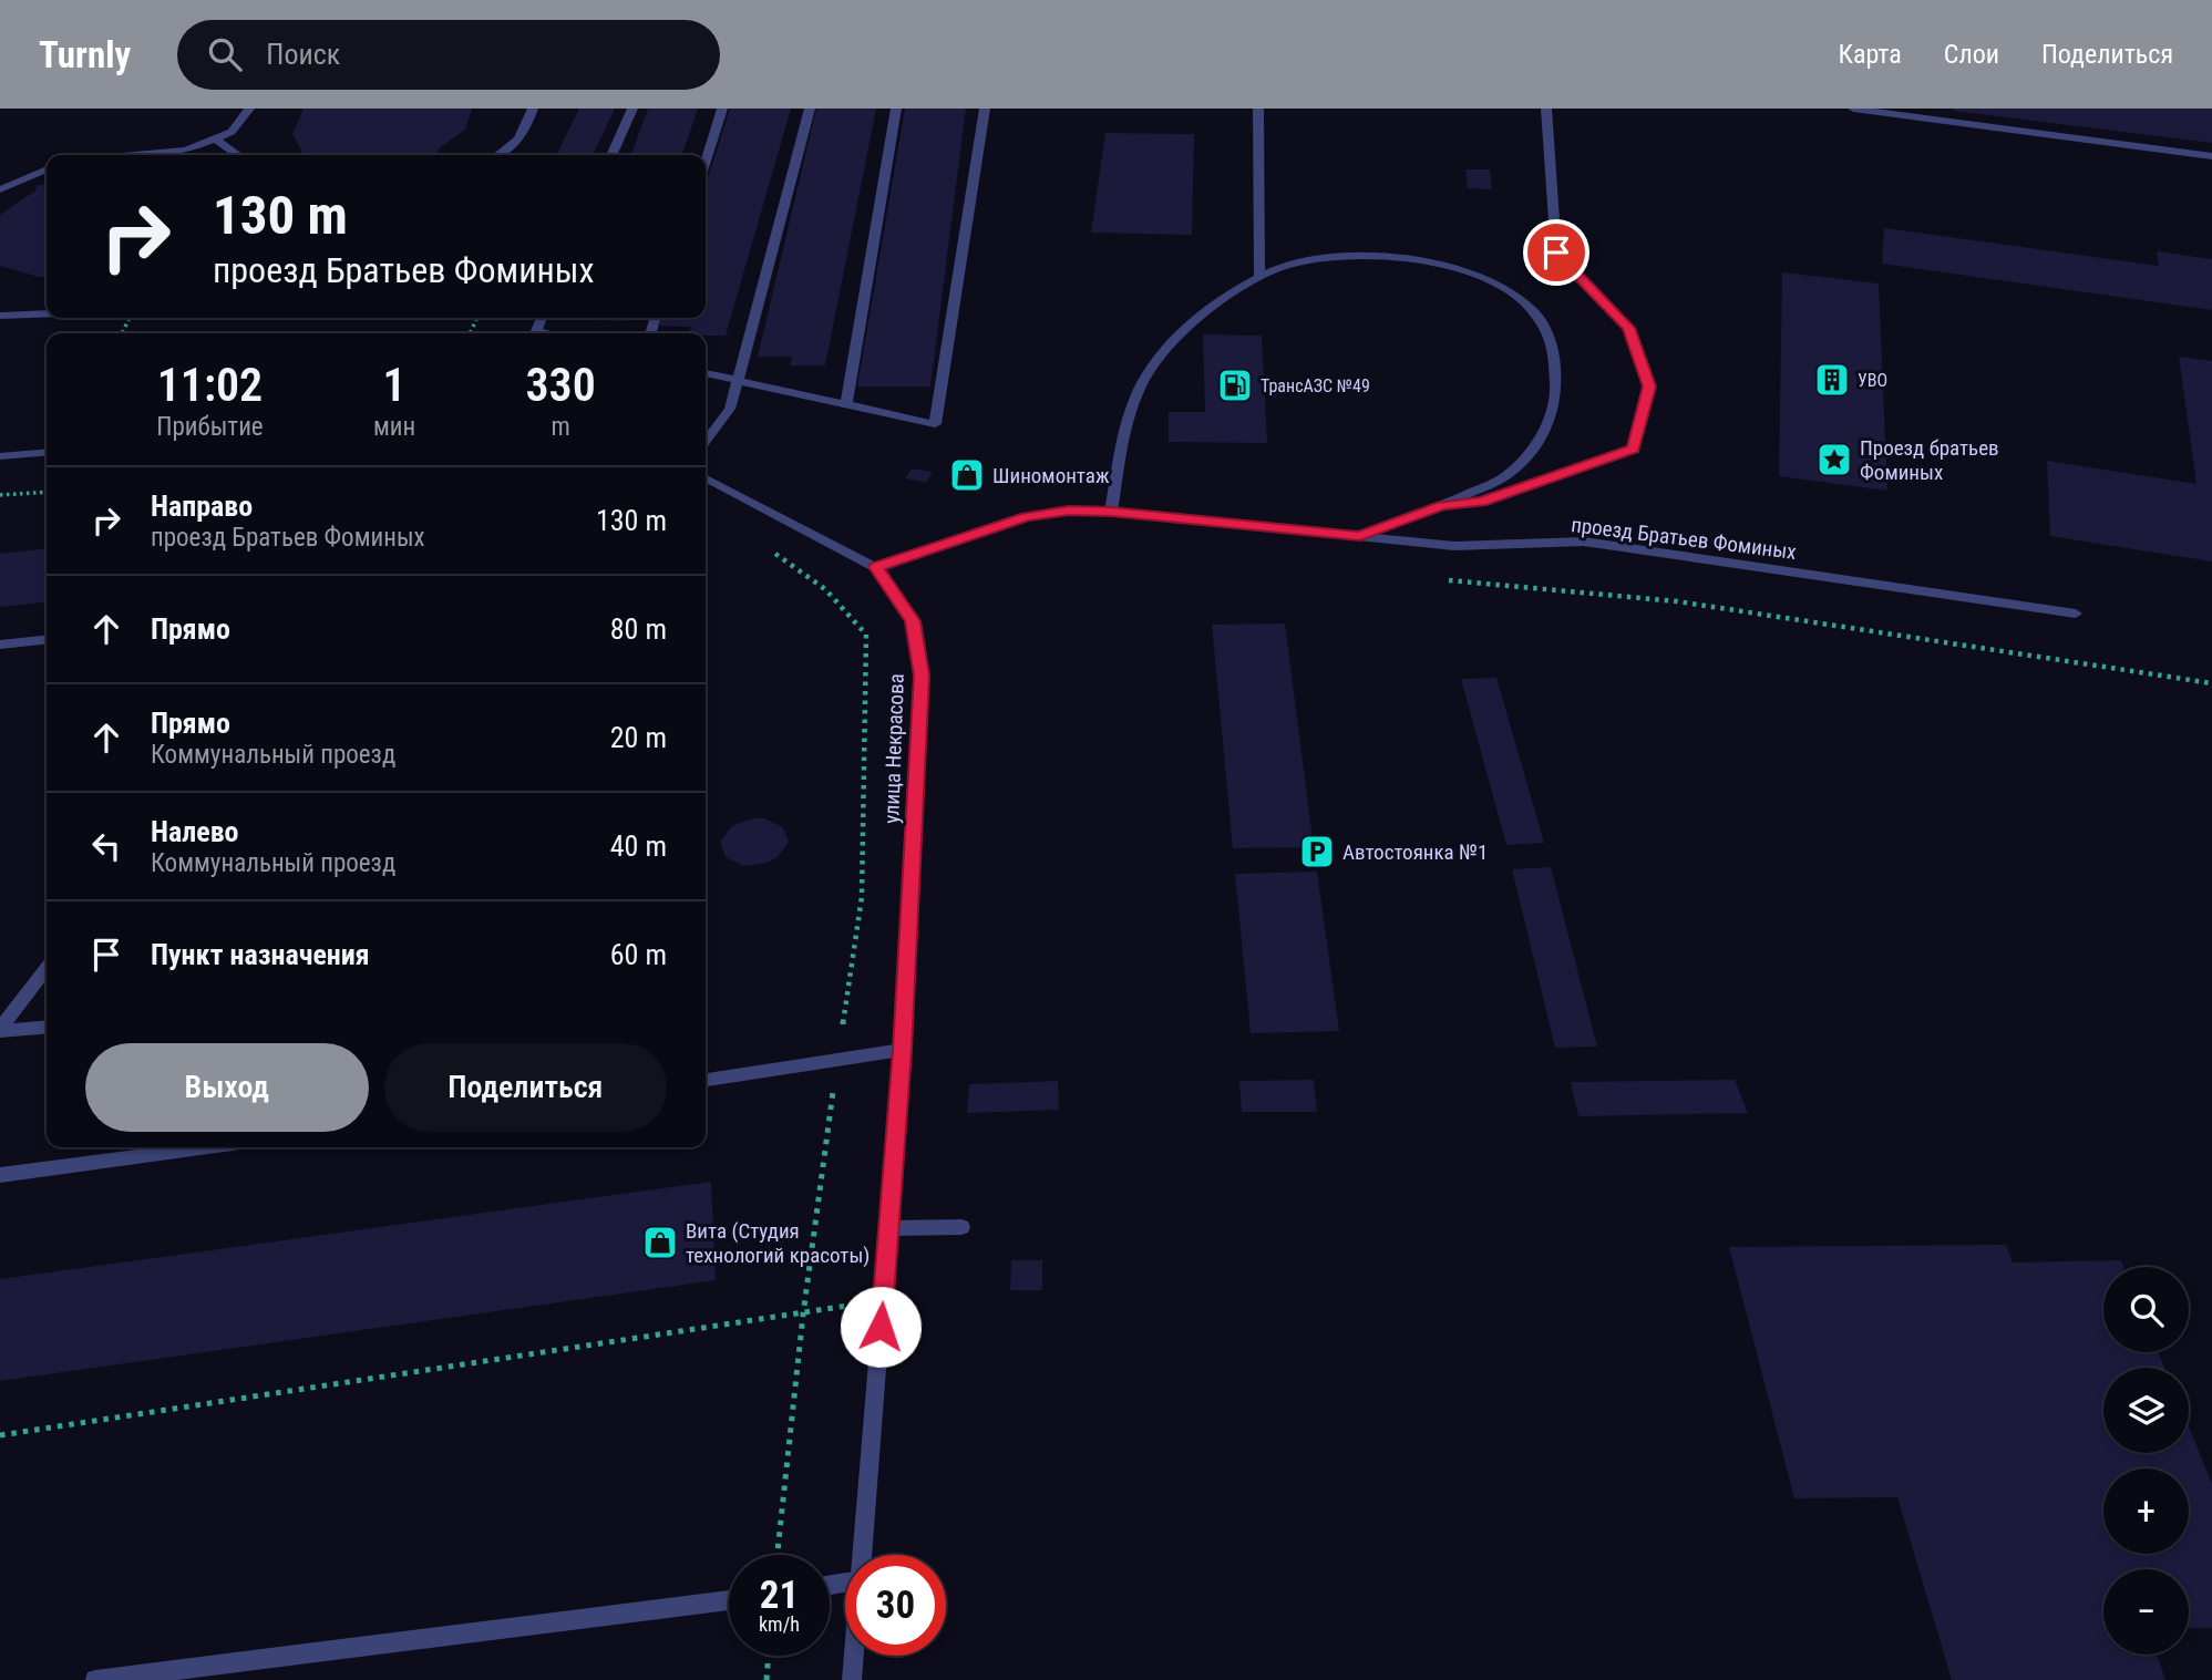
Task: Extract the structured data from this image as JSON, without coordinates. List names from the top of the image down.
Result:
{
  "streets": {
    "street": ["проезд Братьев Фоминых", "улица Некрасова"]
  },
  "crossings": [
    ["проезд Братьев Фоминых", "улица Некрасова"]
  ],
  "places": {
    "building": ["УВО"],
    "fuel station": ["ТрансАЗС №49"],
    "place": ["Проезд братьев Фоминых"],
    "shop": ["Шиномонтаж", "Вита (Студия технологий красоты)"],
    "parking": ["Автостоянка №1"]
  },
  "page": {
    "header": "Turnly",
    "search": "Поиск",
    "nav": ["Карта", "Слои", "Поделиться"],
    "turn": ["130 m", "проезд Братьев Фоминых"],
    "eta": [
      "11:02",
      "Прибытие",
      "1",
      "мин",
      "330",
      "m"
    ],
    "list": [
      {
        "name": "Направо",
        "note": "проезд Братьев Фоминых",
        "value": "130 m"
      },
      {
        "name": "Прямо",
        "value": "80 m"
      },
      {
        "name": "Прямо",
        "note": "Коммунальный проезд",
        "value": "20 m"
      },
      {
        "name": "Налево",
        "note": "Коммунальный проезд",
        "value": "40 m"
      },
      {
        "name": "Пункт назначения",
        "value": "60 m"
      }
    ],
    "buttons": ["Выход", "Поделиться"],
    "map_buttons": ["+", "−"],
    "speed": "21 km/h",
    "limit": "30"
  }
}
